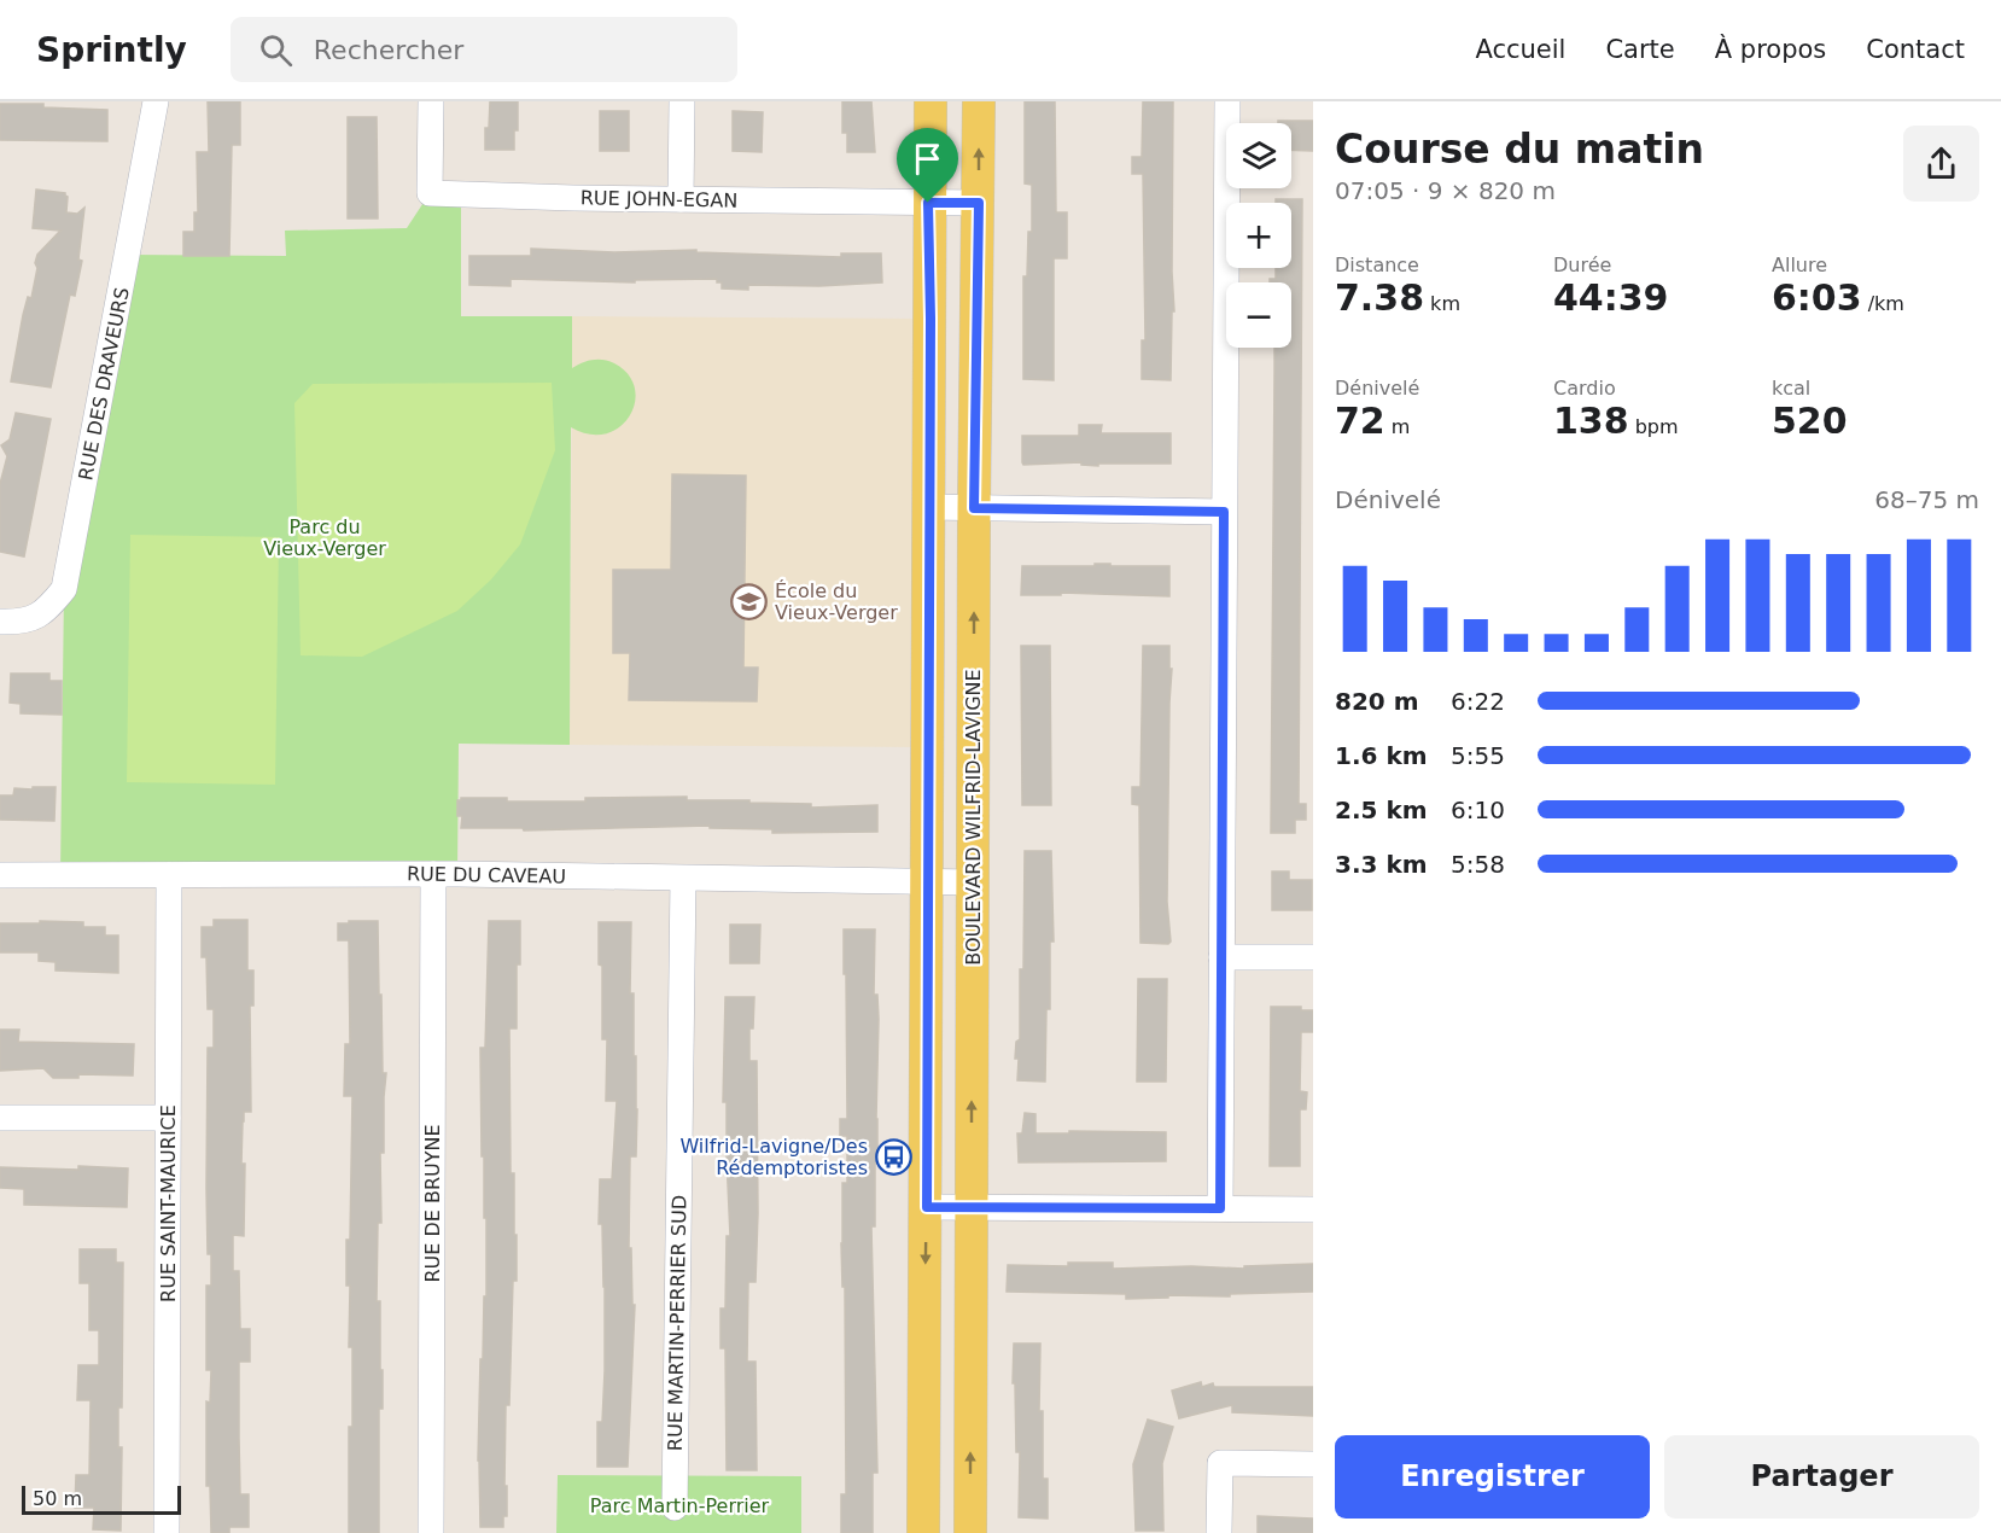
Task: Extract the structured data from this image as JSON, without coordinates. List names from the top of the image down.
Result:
{
  "streets": {
    "main road": ["BOULEVARD WILFRID-LAVIGNE"],
    "street": [
      "RUE JOHN-EGAN",
      "RUE DES DRAVEURS",
      "RUE DU CAVEAU",
      "RUE SAINT-MAURICE",
      "RUE DE BRUYNE",
      "RUE MARTIN-PERRIER SUD"
    ]
  },
  "crossings": [
    ["RUE JOHN-EGAN", "BOULEVARD WILFRID-LAVIGNE"],
    ["BOULEVARD WILFRID-LAVIGNE", "RUE DU CAVEAU"],
    ["RUE DU CAVEAU", "RUE SAINT-MAURICE"],
    ["RUE DU CAVEAU", "RUE DE BRUYNE"],
    ["RUE DU CAVEAU", "RUE MARTIN-PERRIER SUD"]
  ],
  "parks": ["Parc du Vieux-Verger", "Parc Martin-Perrier"],
  "places": {
    "school or university": ["École du Vieux-Verger"],
    "bus stop": ["Wilfrid-Lavigne/Des Rédemptoristes"]
  },
  "scale_bar": "50 m",
  "page": {
    "header": "Sprintly",
    "search": "Rechercher",
    "nav": [
      "Accueil",
      "Carte",
      "À propos",
      "Contact"
    ],
    "heading": ["Course du matin", "07:05 · 9 × 820 m"],
    "map_buttons": ["+", "−"],
    "stats": [
      ["Distance", "7.38 km"],
      ["Durée", "44:39"],
      ["Allure", "6:03 /km"],
      ["Dénivelé", "72 m"],
      ["Cardio", "138 bpm"],
      ["kcal", "520"]
    ],
    "chart": ["Dénivelé", "68–75 m"],
    "list": [
      {
        "name": "820 m",
        "note": "6:22"
      },
      {
        "name": "1.6 km",
        "note": "5:55"
      },
      {
        "name": "2.5 km",
        "note": "6:10"
      },
      {
        "name": "3.3 km",
        "note": "5:58"
      }
    ],
    "buttons": ["Enregistrer", "Partager"],
    "scale": "50 m"
  }
}
